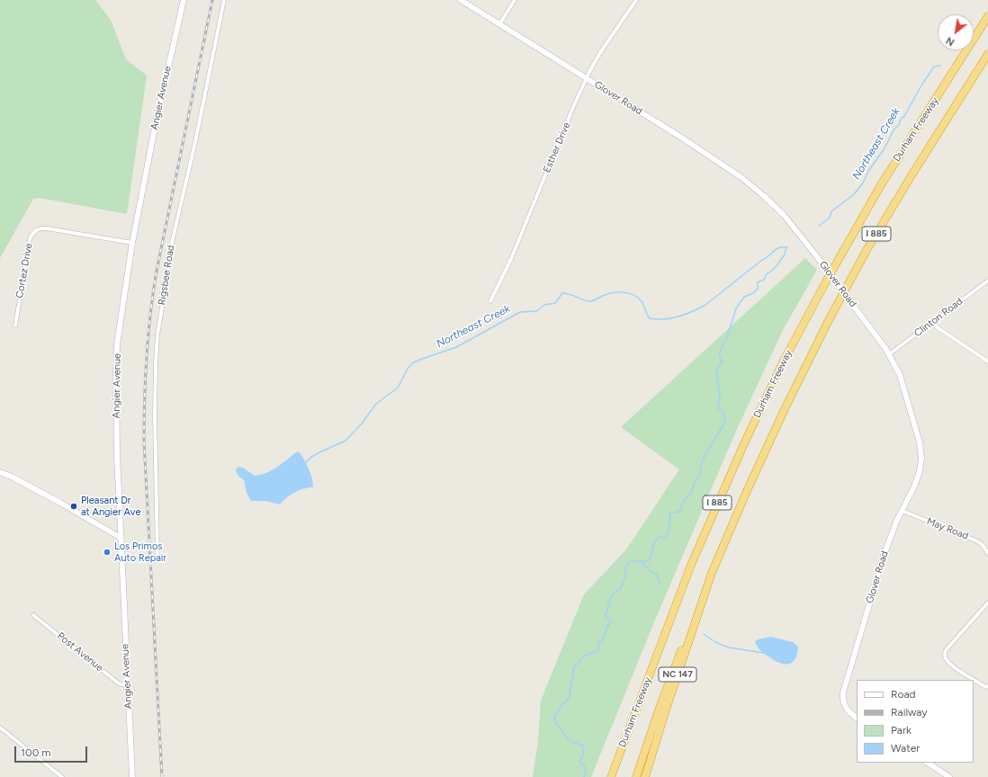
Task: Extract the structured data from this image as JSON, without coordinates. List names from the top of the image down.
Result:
{
  "streets": {
    "highway": ["Durham Freeway", "I 885", "NC 147"],
    "street": [
      "Angier Avenue",
      "Glover Road",
      "Esther Drive",
      "Cortez Drive",
      "Rigsbee Road",
      "Clinton Road",
      "May Road",
      "Post Avenue"
    ]
  },
  "crossings": [
    ["Angier Avenue", "Cortez Drive"],
    ["Angier Avenue", "Post Avenue"],
    ["Glover Road", "Esther Drive"],
    ["Glover Road", "Clinton Road"],
    ["Glover Road", "May Road"],
    ["Durham Freeway", "I 885"]
  ],
  "water": ["Northeast Creek"],
  "places": ["Pleasant Dr at Angier Ave", "Los Primos Auto Repair"],
  "legend": [
    "Road",
    "Railway",
    "Park",
    "Water"
  ],
  "scale_bar": "100 m",
  "north": "bottom left"
}
